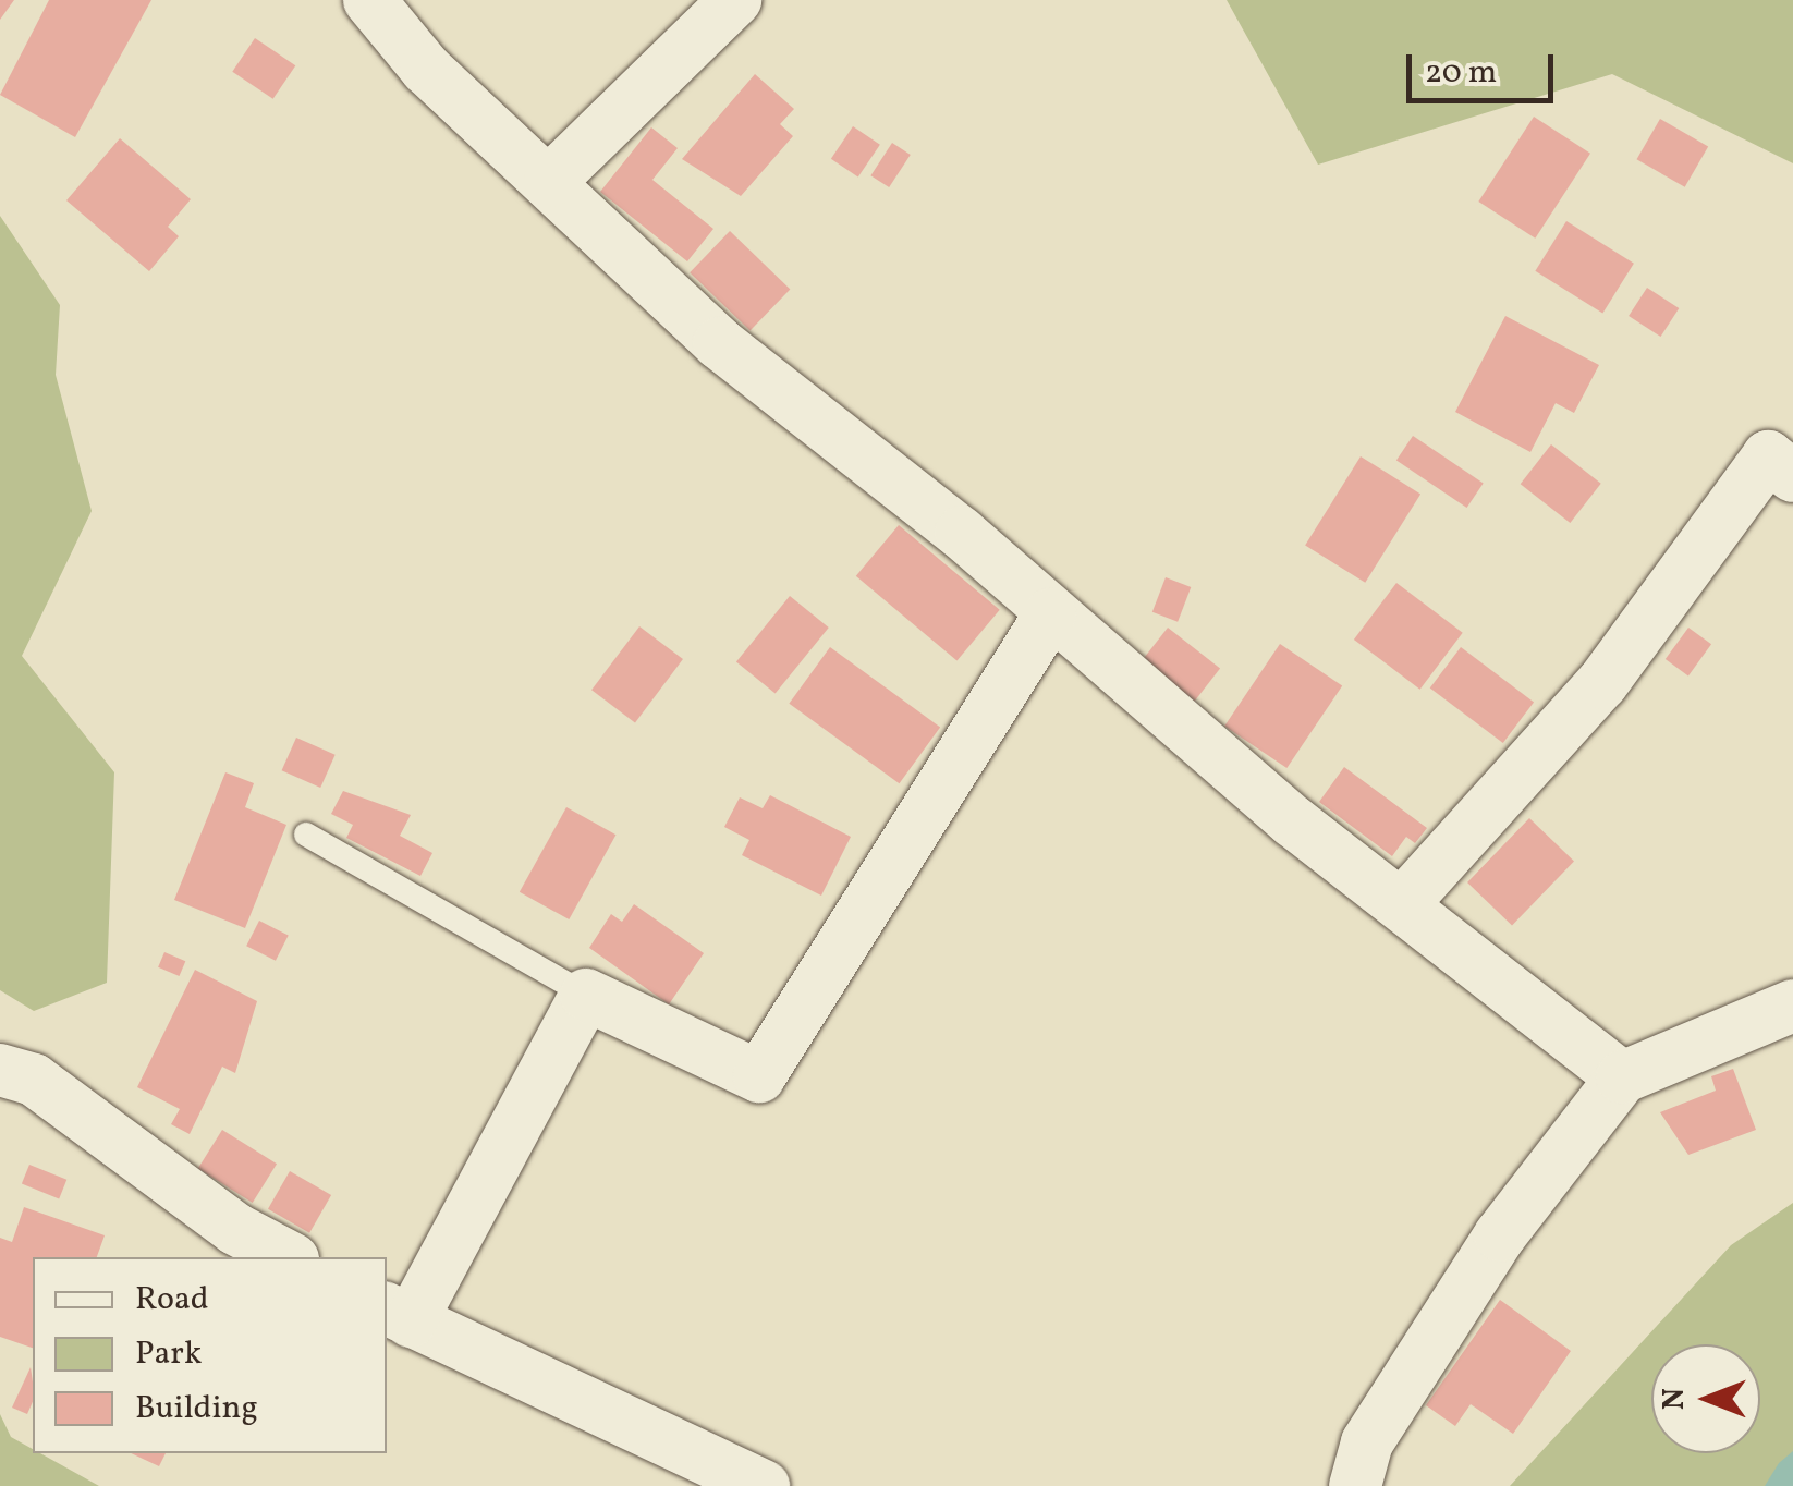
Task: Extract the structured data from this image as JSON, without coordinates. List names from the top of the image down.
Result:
{
  "legend": ["Road", "Park", "Building"],
  "scale_bar": "20 m",
  "north": "left"
}
